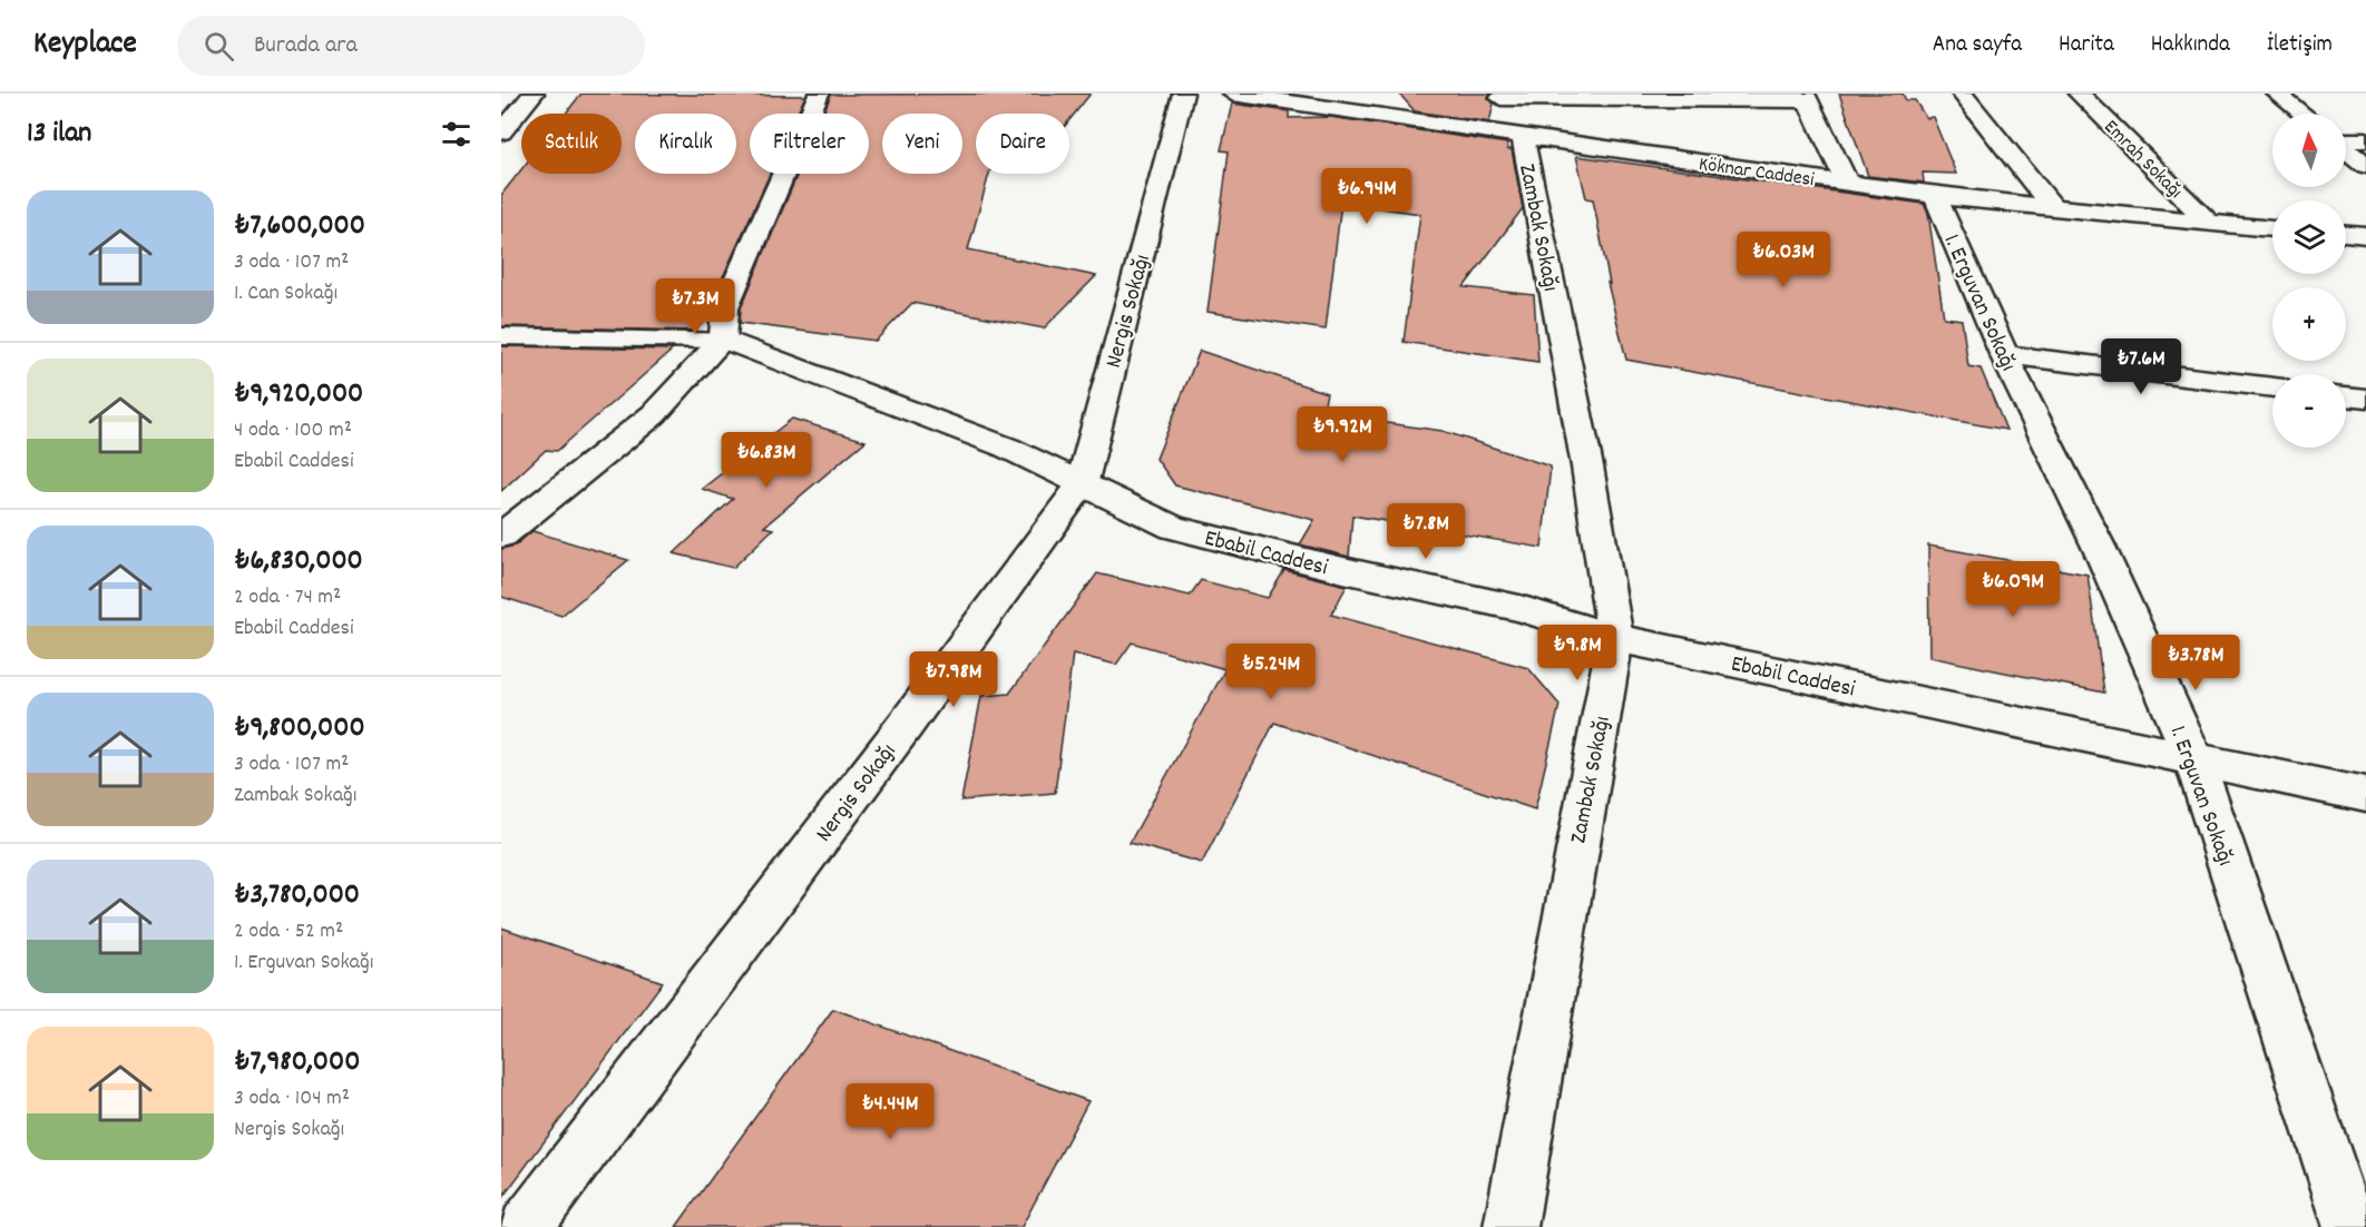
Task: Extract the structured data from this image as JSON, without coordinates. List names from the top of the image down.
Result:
{
  "streets": {
    "street": [
      "Emrah Sokağı",
      "Köknar Caddesi",
      "Zambak Sokağı",
      "1. Erguvan Sokağı",
      "Nergis Sokağı",
      "Ebabil Caddesi"
    ]
  },
  "crossings": [
    ["Emrah Sokağı", "Köknar Caddesi"],
    ["Köknar Caddesi", "Zambak Sokağı"],
    ["Köknar Caddesi", "1. Erguvan Sokağı"],
    ["Zambak Sokağı", "Ebabil Caddesi"],
    ["1. Erguvan Sokağı", "Ebabil Caddesi"],
    ["Nergis Sokağı", "Ebabil Caddesi"]
  ],
  "north": "top",
  "page": {
    "header": "Keyplace",
    "search": "Burada ara",
    "nav": [
      "Ana sayfa",
      "Harita",
      "Hakkında",
      "İletişim"
    ],
    "heading": "13 ilan",
    "map_buttons": ["+", "−"],
    "chip": [
      "Satılık",
      "Kiralık",
      "Filtreler",
      "Yeni",
      "Daire"
    ],
    "price": [
      "₺6.94M",
      "₺6.03M",
      "₺7.3M",
      "₺7.6M",
      "₺9.92M",
      "₺6.83M",
      "₺7.8M",
      "₺6.09M",
      "₺9.8M",
      "₺3.78M",
      "₺5.24M",
      "₺7.98M",
      "₺4.44M"
    ],
    "list": [
      {
        "name": "₺7,600,000",
        "note": "3 oda · 107 m² · 1. Can Sokağı"
      },
      {
        "name": "₺9,920,000",
        "note": "4 oda · 100 m² · Ebabil Caddesi"
      },
      {
        "name": "₺6,830,000",
        "note": "2 oda · 74 m² · Ebabil Caddesi"
      },
      {
        "name": "₺9,800,000",
        "note": "3 oda · 107 m² · Zambak Sokağı"
      },
      {
        "name": "₺3,780,000",
        "note": "2 oda · 52 m² · 1. Erguvan Sokağı"
      },
      {
        "name": "₺7,980,000",
        "note": "3 oda · 104 m² · Nergis Sokağı"
      }
    ]
  }
}
